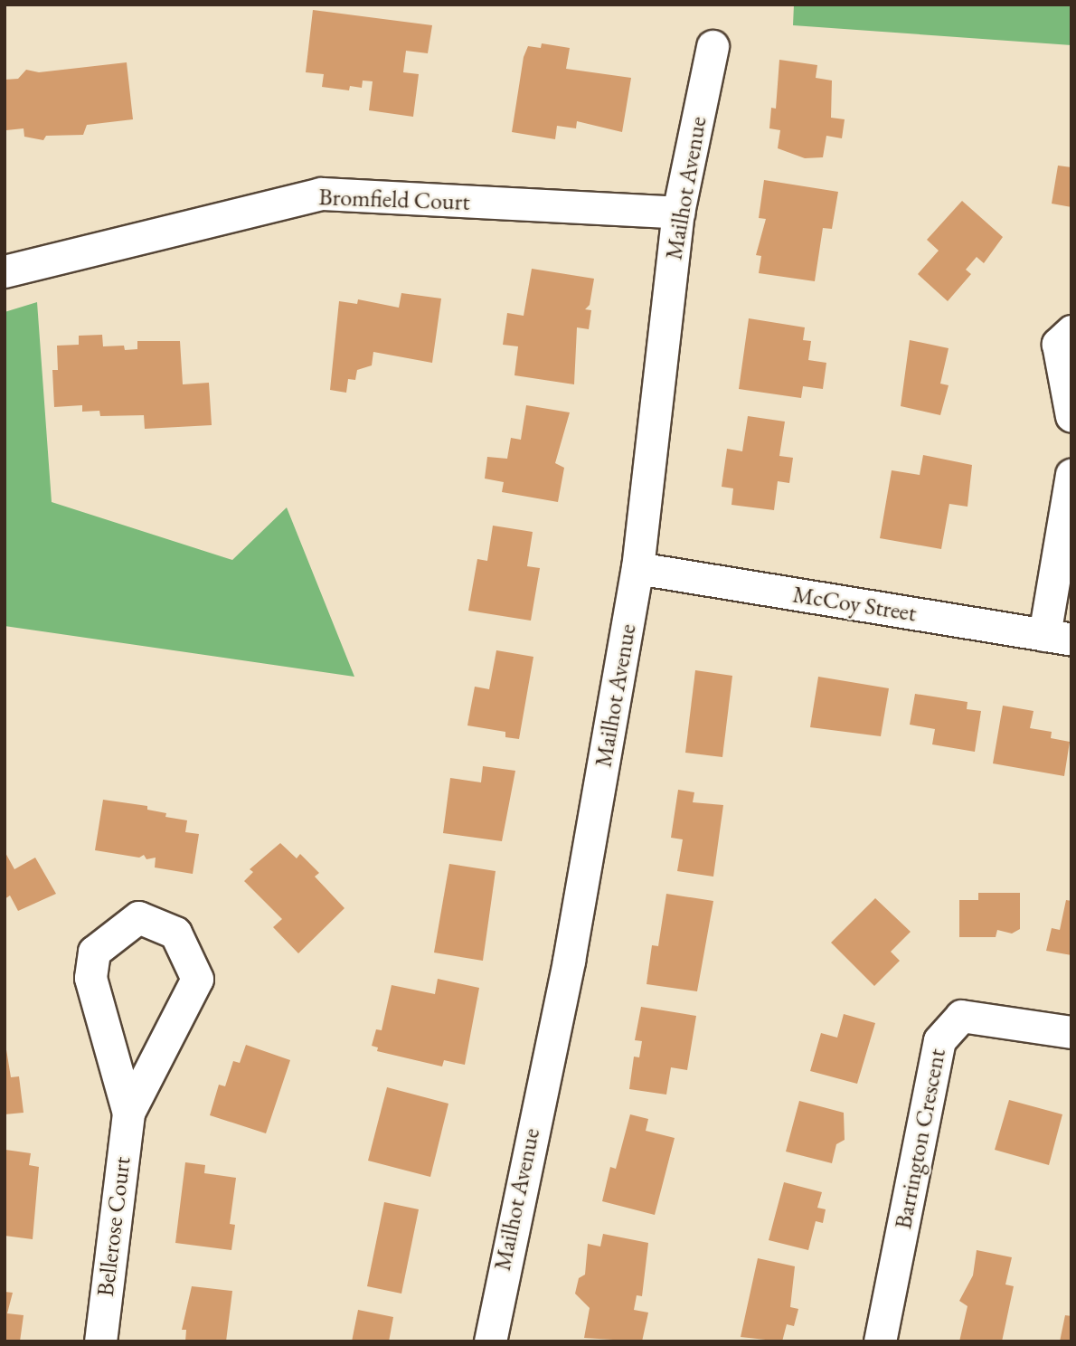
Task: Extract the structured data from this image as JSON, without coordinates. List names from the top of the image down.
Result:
{
  "streets": {
    "street": [
      "Mailhot Avenue",
      "Bromfield Court",
      "McCoy Street",
      "Barrington Crescent",
      "Bellerose Court"
    ]
  },
  "crossings": [
    ["Mailhot Avenue", "Bromfield Court"],
    ["Mailhot Avenue", "McCoy Street"]
  ]
}
